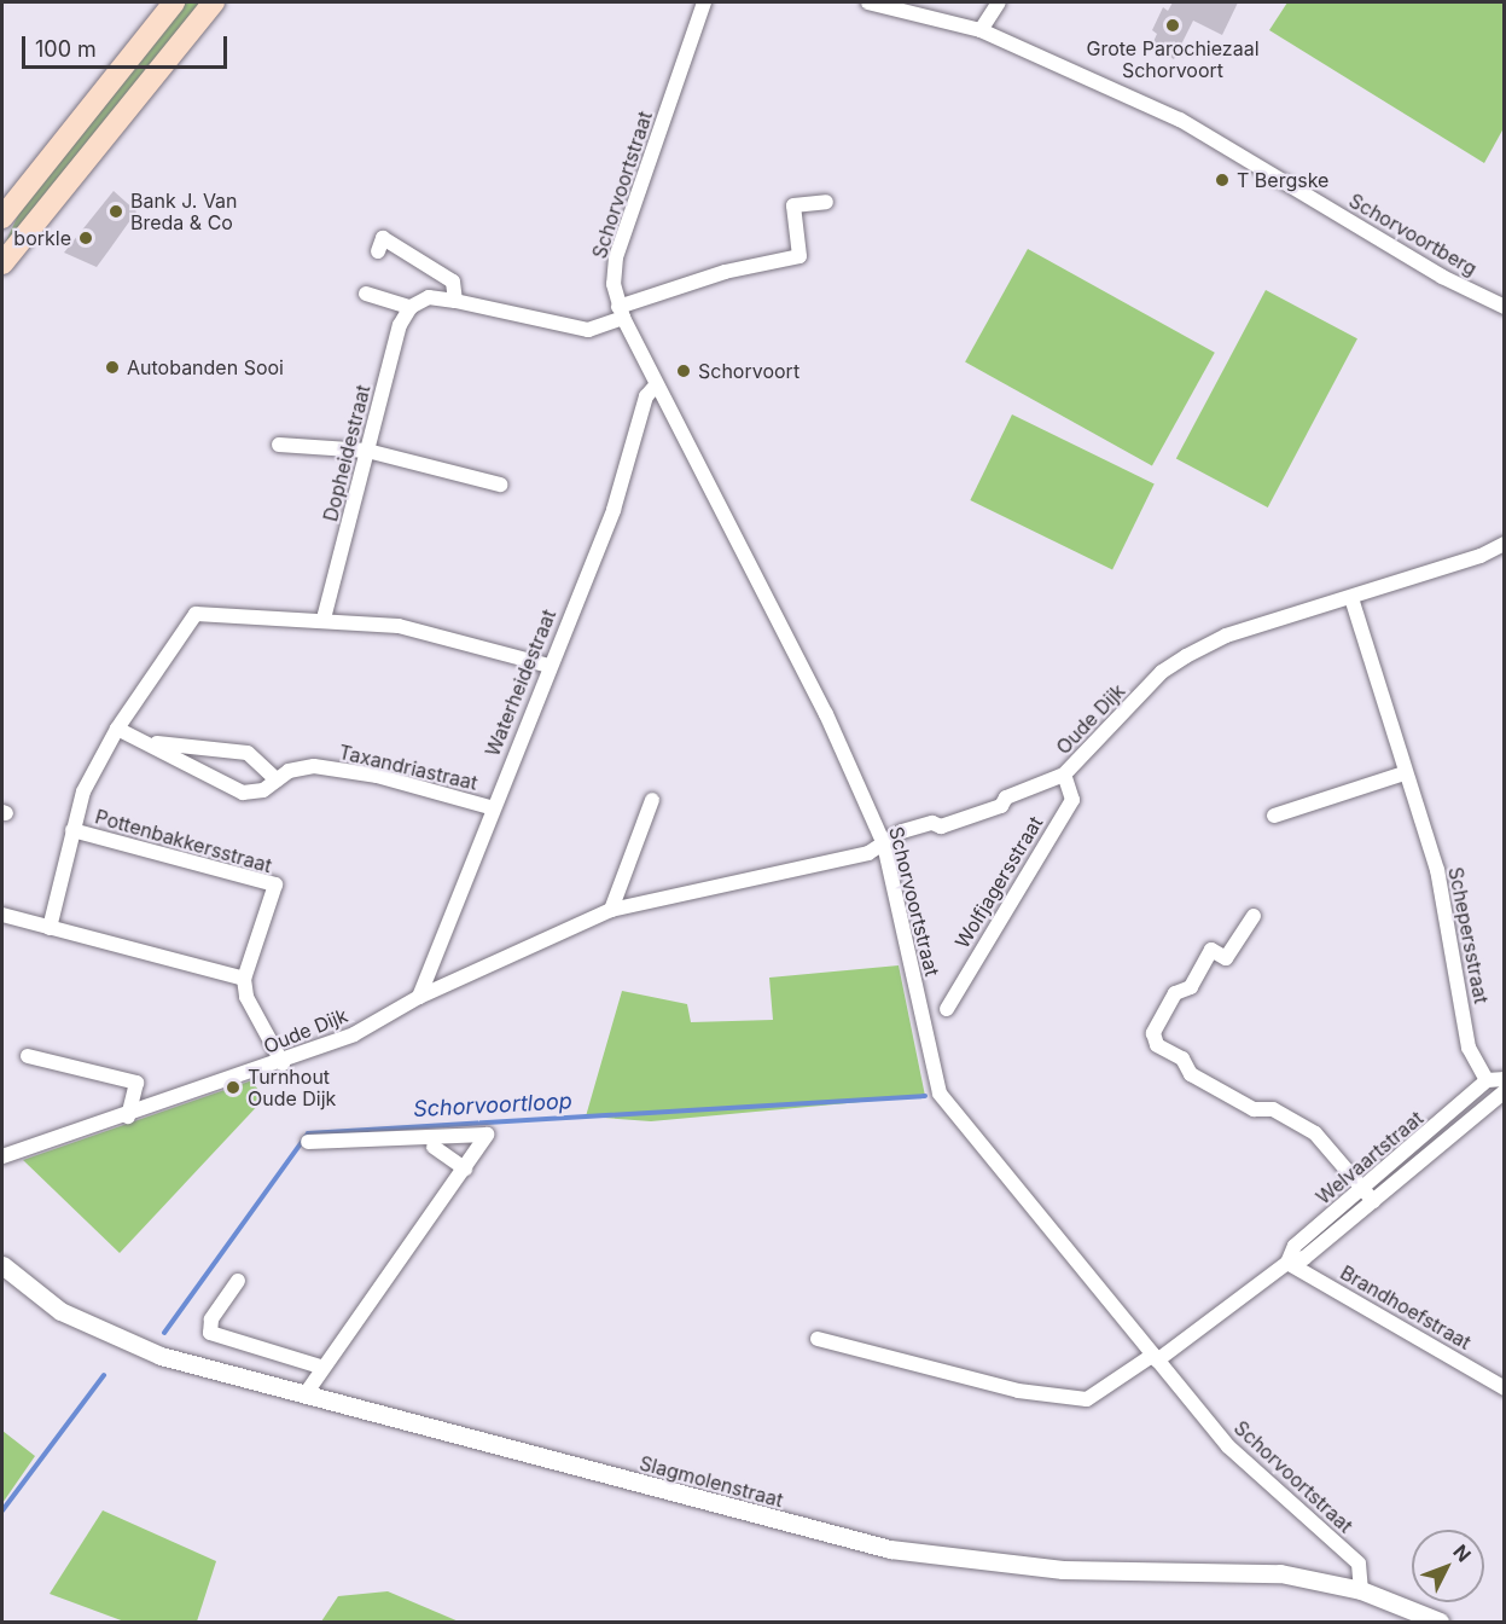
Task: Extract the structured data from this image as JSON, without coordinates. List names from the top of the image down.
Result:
{
  "streets": {
    "street": [
      "Schorvoortstraat",
      "Schorvoortberg",
      "Dopheidestraat",
      "Waterheidestraat",
      "Oude Dijk",
      "Taxandriastraat",
      "Pottenbakkersstraat",
      "Wolfjagersstraat",
      "Schepersstraat",
      "Welvaartstraat",
      "Brandhoefstraat",
      "Slagmolenstraat"
    ]
  },
  "crossings": [
    ["Schorvoortstraat", "Waterheidestraat"],
    ["Schorvoortstraat", "Oude Dijk"],
    ["Schorvoortstraat", "Welvaartstraat"],
    ["Schorvoortstraat", "Slagmolenstraat"],
    ["Waterheidestraat", "Oude Dijk"],
    ["Waterheidestraat", "Taxandriastraat"],
    ["Oude Dijk", "Wolfjagersstraat"],
    ["Oude Dijk", "Schepersstraat"],
    ["Welvaartstraat", "Brandhoefstraat"]
  ],
  "water": ["Schorvoortloop"],
  "places": [
    "Grote Parochiezaal Schorvoort",
    "T Bergske",
    "Bank J. Van Breda & Co",
    "borkle",
    "Autobanden Sooi",
    "Schorvoort",
    "Turnhout Oude Dijk"
  ],
  "scale_bar": "100 m",
  "north": "top right"
}
